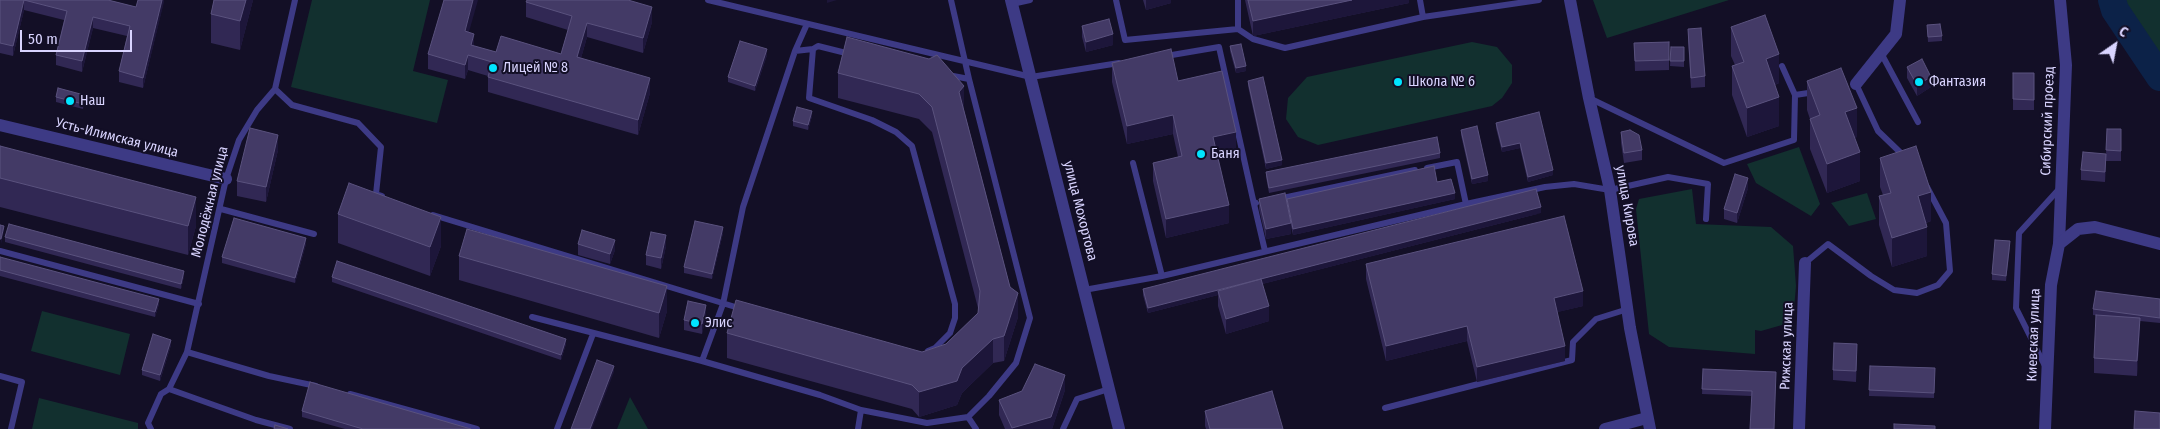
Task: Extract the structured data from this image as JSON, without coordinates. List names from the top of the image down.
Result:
{
  "streets": {
    "street": [
      "Сибирский проезд",
      "Усть-Илимская улица",
      "улица Кирова",
      "улица Мохортова",
      "Киевская улица",
      "Рижская улица"
    ],
    "lane": ["Молодёжная улица"]
  },
  "crossings": [
    ["Сибирский проезд", "Киевская улица"],
    ["Усть-Илимская улица", "Молодёжная улица"]
  ],
  "places": [
    "Лицей № 8",
    "Школа № 6",
    "Фантазия",
    "Наш",
    "Баня",
    "Элис"
  ],
  "scale_bar": "50 m",
  "north": "top right"
}
